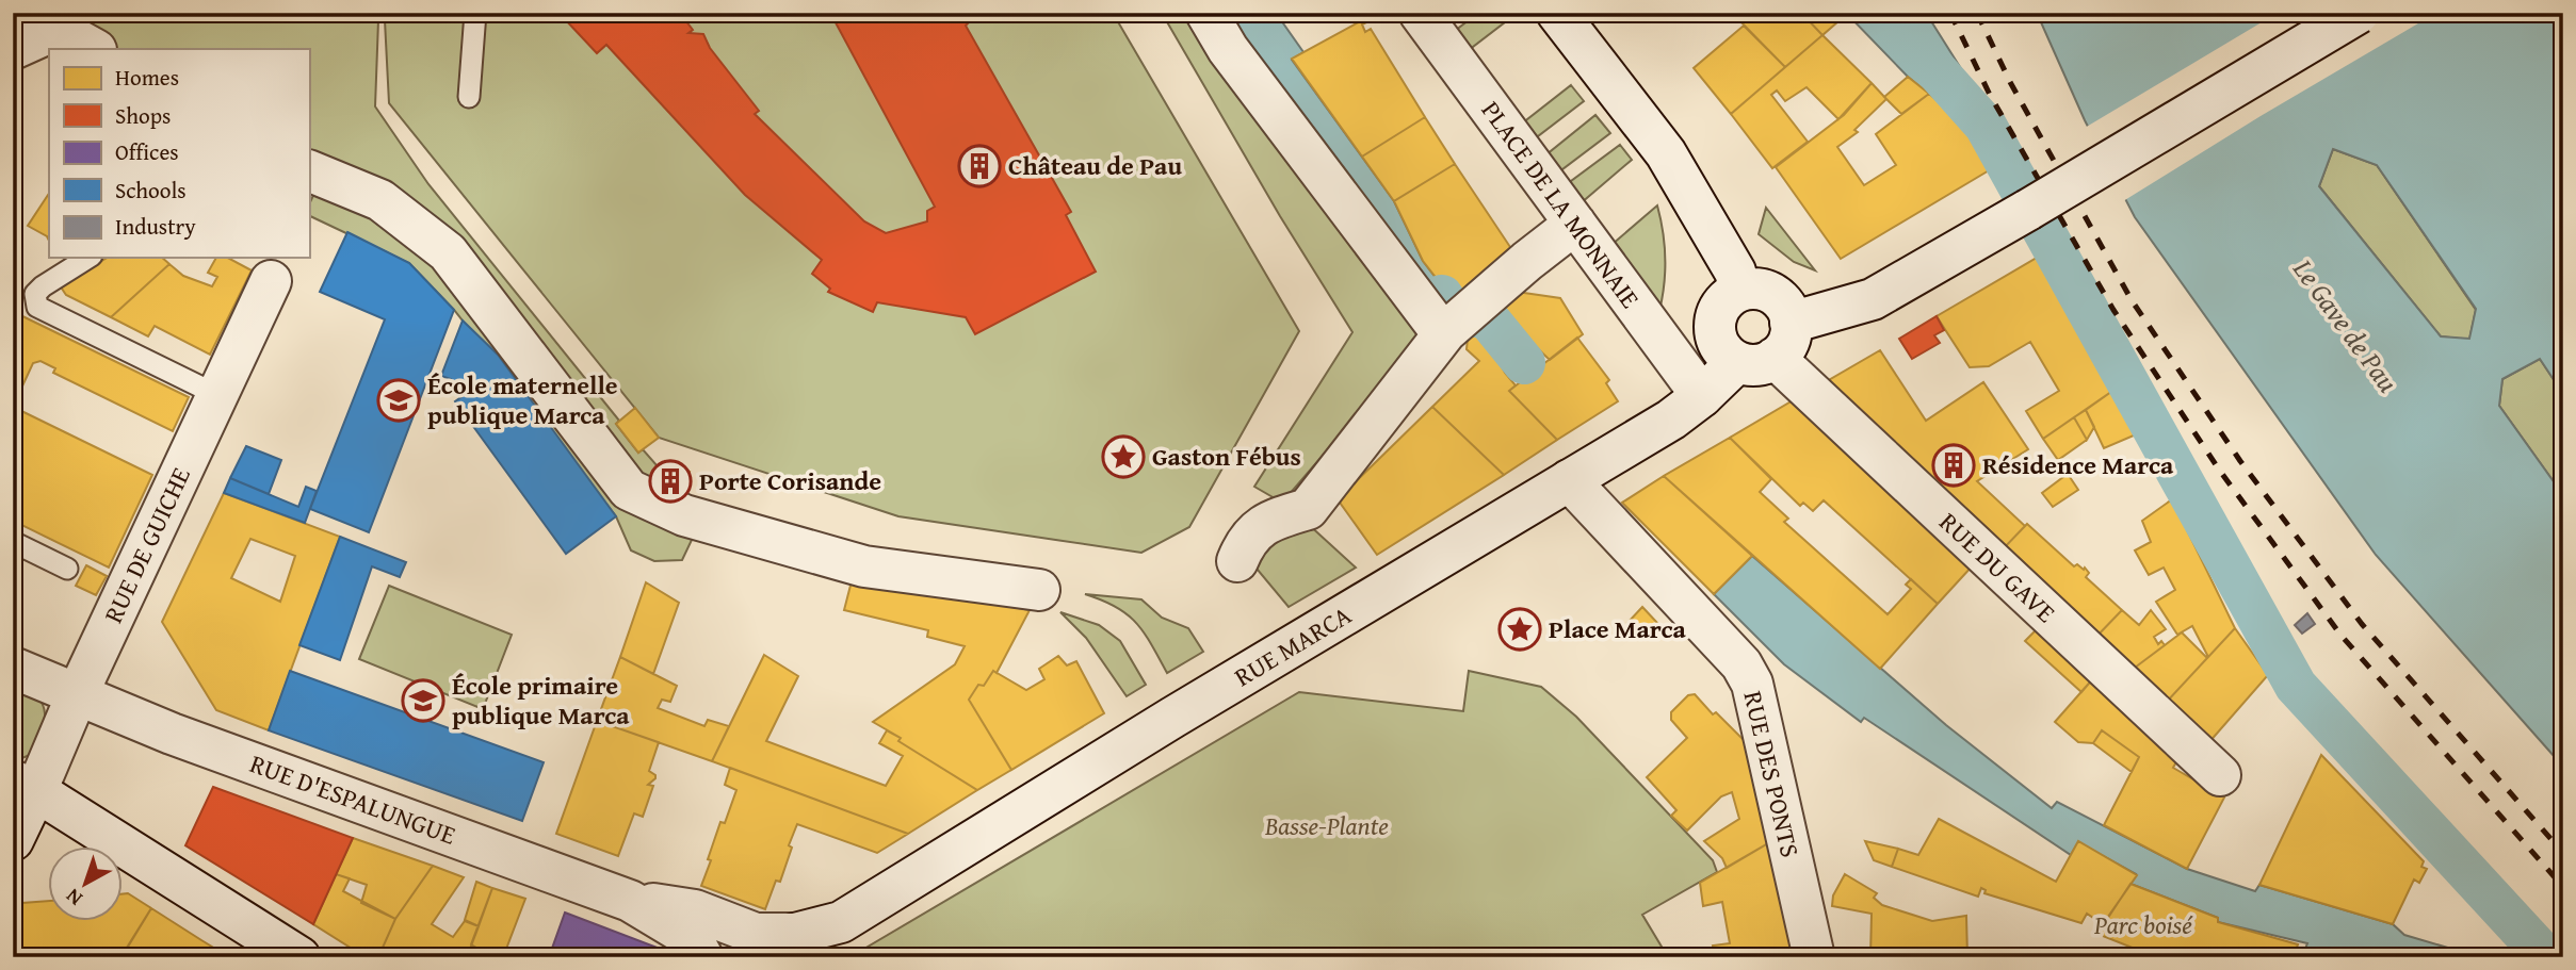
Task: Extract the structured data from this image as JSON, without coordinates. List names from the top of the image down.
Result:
{
  "streets": {
    "street": [
      "PLACE DE LA MONNAIE",
      "RUE DE GUICHE",
      "RUE DU GAVE",
      "RUE MARCA",
      "RUE DES PONTS",
      "RUE D'ESPALUNGUE"
    ]
  },
  "crossings": [
    ["PLACE DE LA MONNAIE", "RUE MARCA"],
    ["RUE DE GUICHE", "RUE D'ESPALUNGUE"],
    ["RUE DU GAVE", "RUE MARCA"],
    ["RUE MARCA", "RUE DES PONTS"],
    ["RUE MARCA", "RUE D'ESPALUNGUE"]
  ],
  "water": ["Le Gave de Pau"],
  "parks": ["Basse-Plante", "Parc boisé"],
  "places": {
    "building": ["Château de Pau", "Résidence Marca", "Porte Corisande"],
    "school or university": ["École maternelle publique Marca", "École primaire publique Marca"],
    "place": ["Gaston Fébus", "Place Marca"]
  },
  "legend": [
    "Homes",
    "Shops",
    "Offices",
    "Schools",
    "Industry"
  ],
  "north": "bottom left"
}
